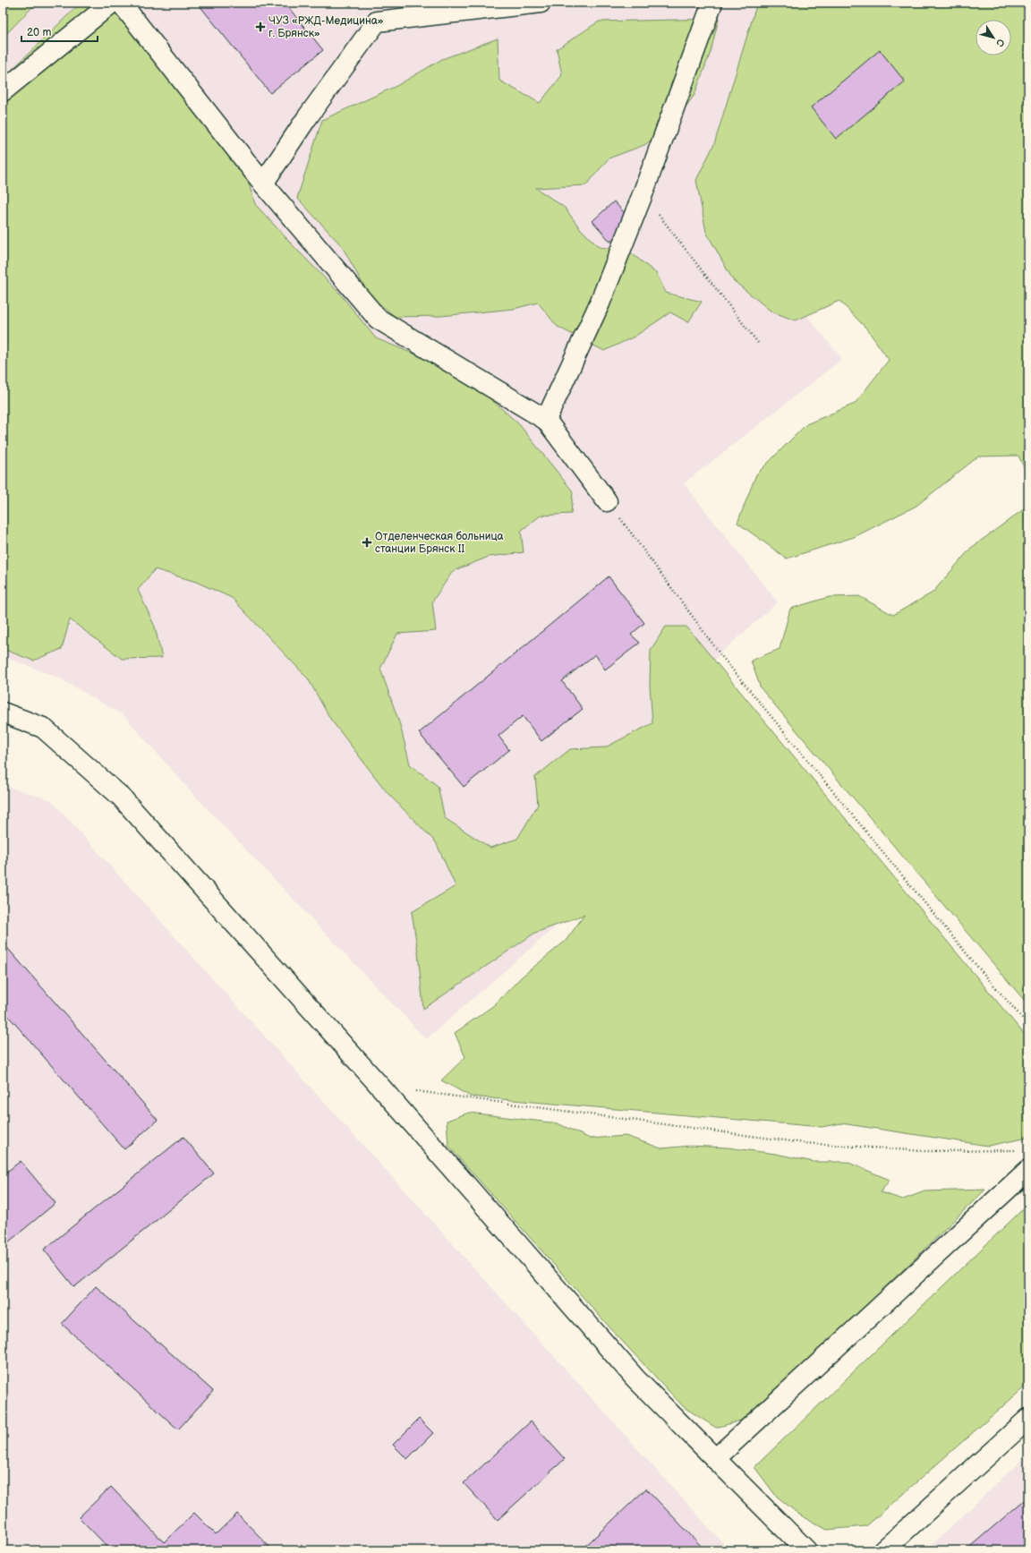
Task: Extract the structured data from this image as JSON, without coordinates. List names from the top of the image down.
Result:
{
  "places": {
    "health": ["ЧУЗ «РЖД-Медицина» г. Брянск»", "Отделенческая больница станции Брянск II"]
  },
  "scale_bar": "20 m",
  "north": "bottom right"
}
